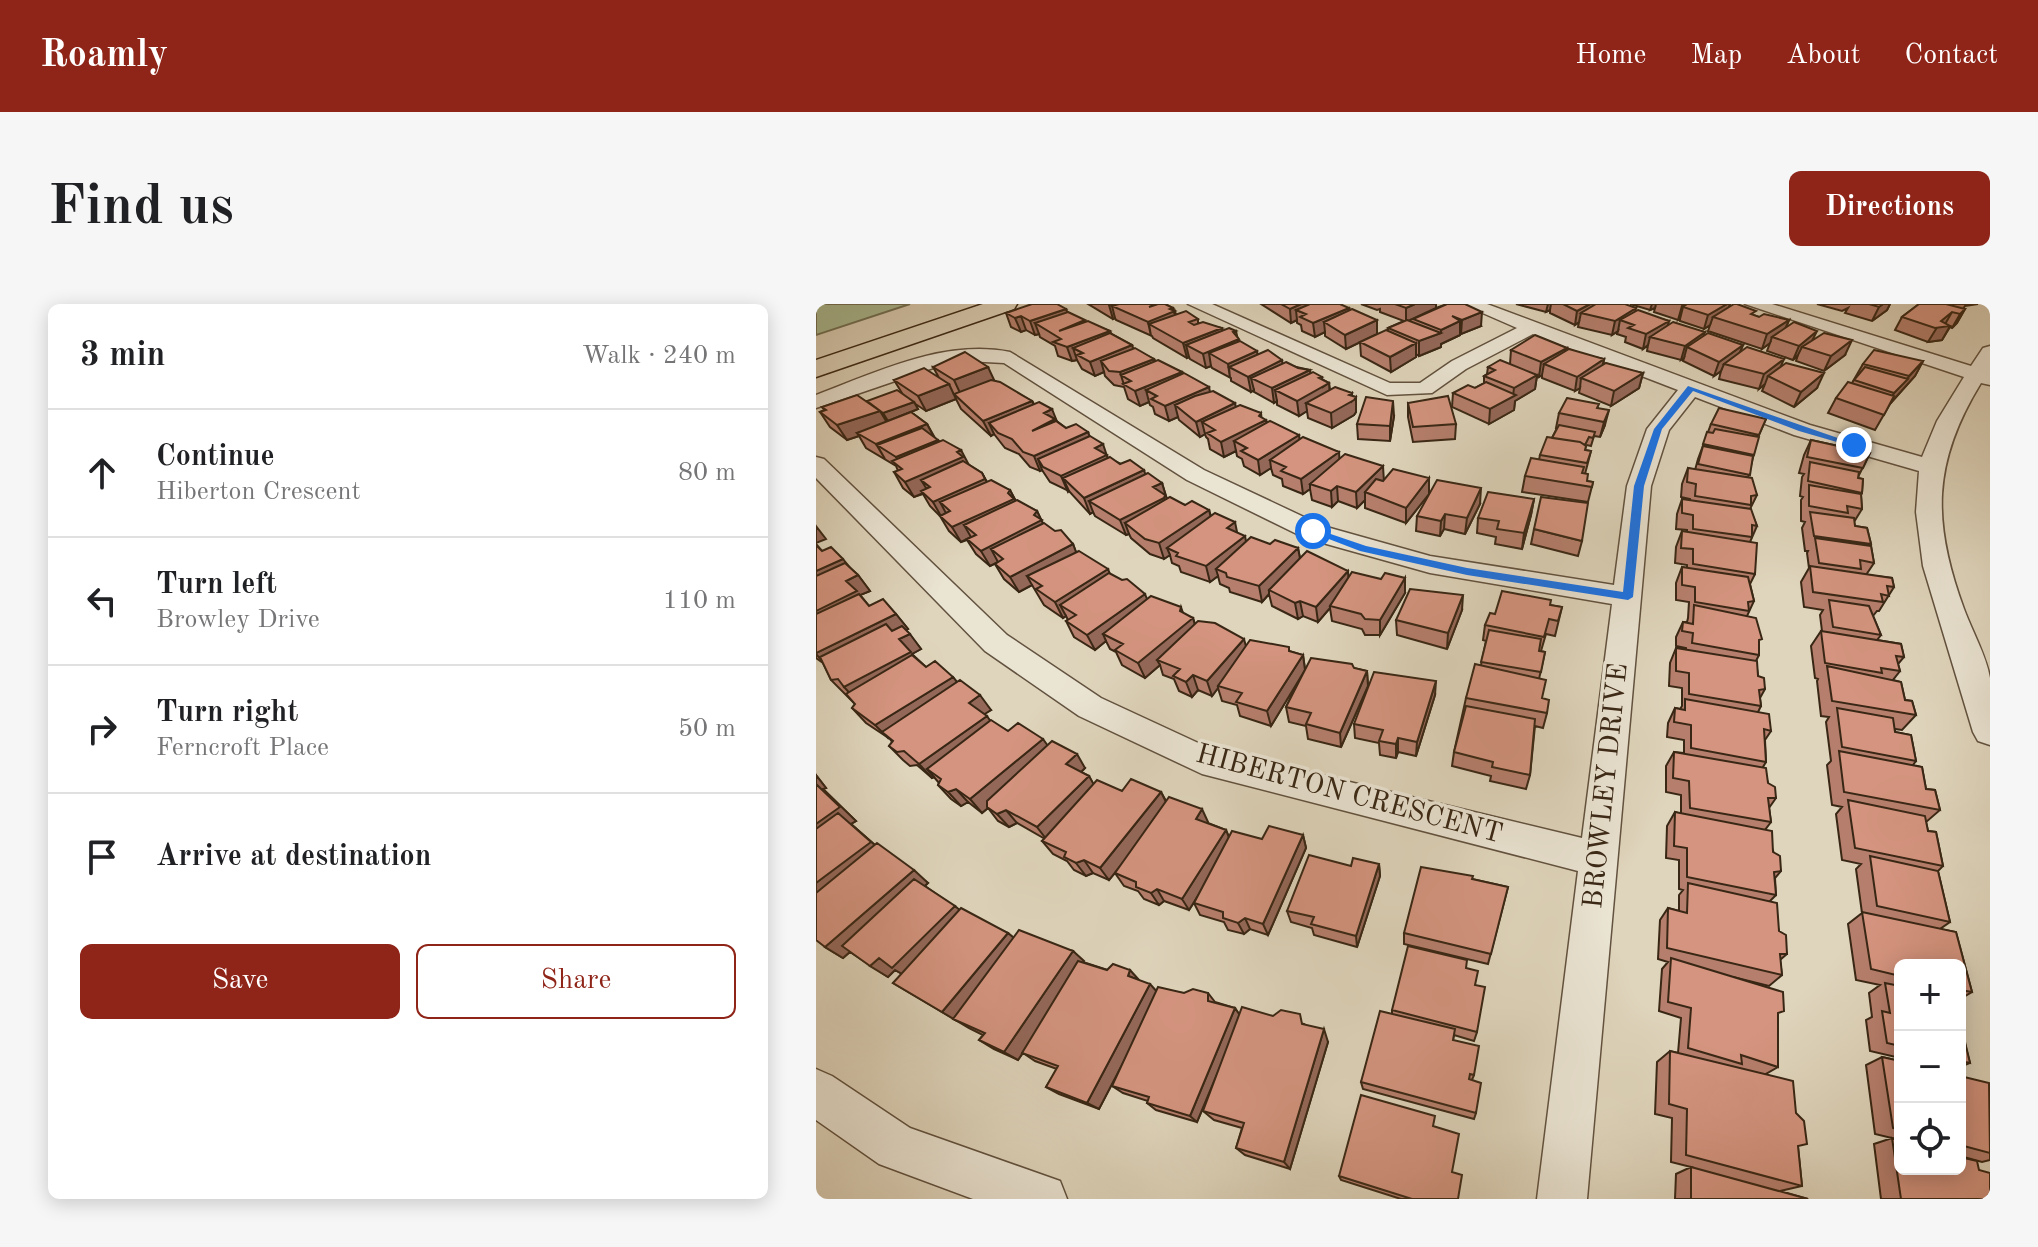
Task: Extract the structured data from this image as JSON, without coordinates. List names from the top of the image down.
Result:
{
  "streets": {
    "street": ["BROWLEY DRIVE", "HIBERTON CRESCENT"]
  },
  "crossings": [
    ["BROWLEY DRIVE", "HIBERTON CRESCENT"]
  ],
  "page": {
    "header": "Roamly",
    "nav": [
      "Home",
      "Map",
      "About",
      "Contact"
    ],
    "buttons": [
      "Directions",
      ["Save", "Share"]
    ],
    "title": "Find us",
    "heading": ["3 min", "Walk · 240 m"],
    "list": [
      ["Continue", "Hiberton Crescent", "80 m"],
      ["Turn left", "Browley Drive", "110 m"],
      ["Turn right", "Ferncroft Place", "50 m"],
      "Arrive at destination"
    ],
    "map_buttons": ["+", "−"]
  }
}
